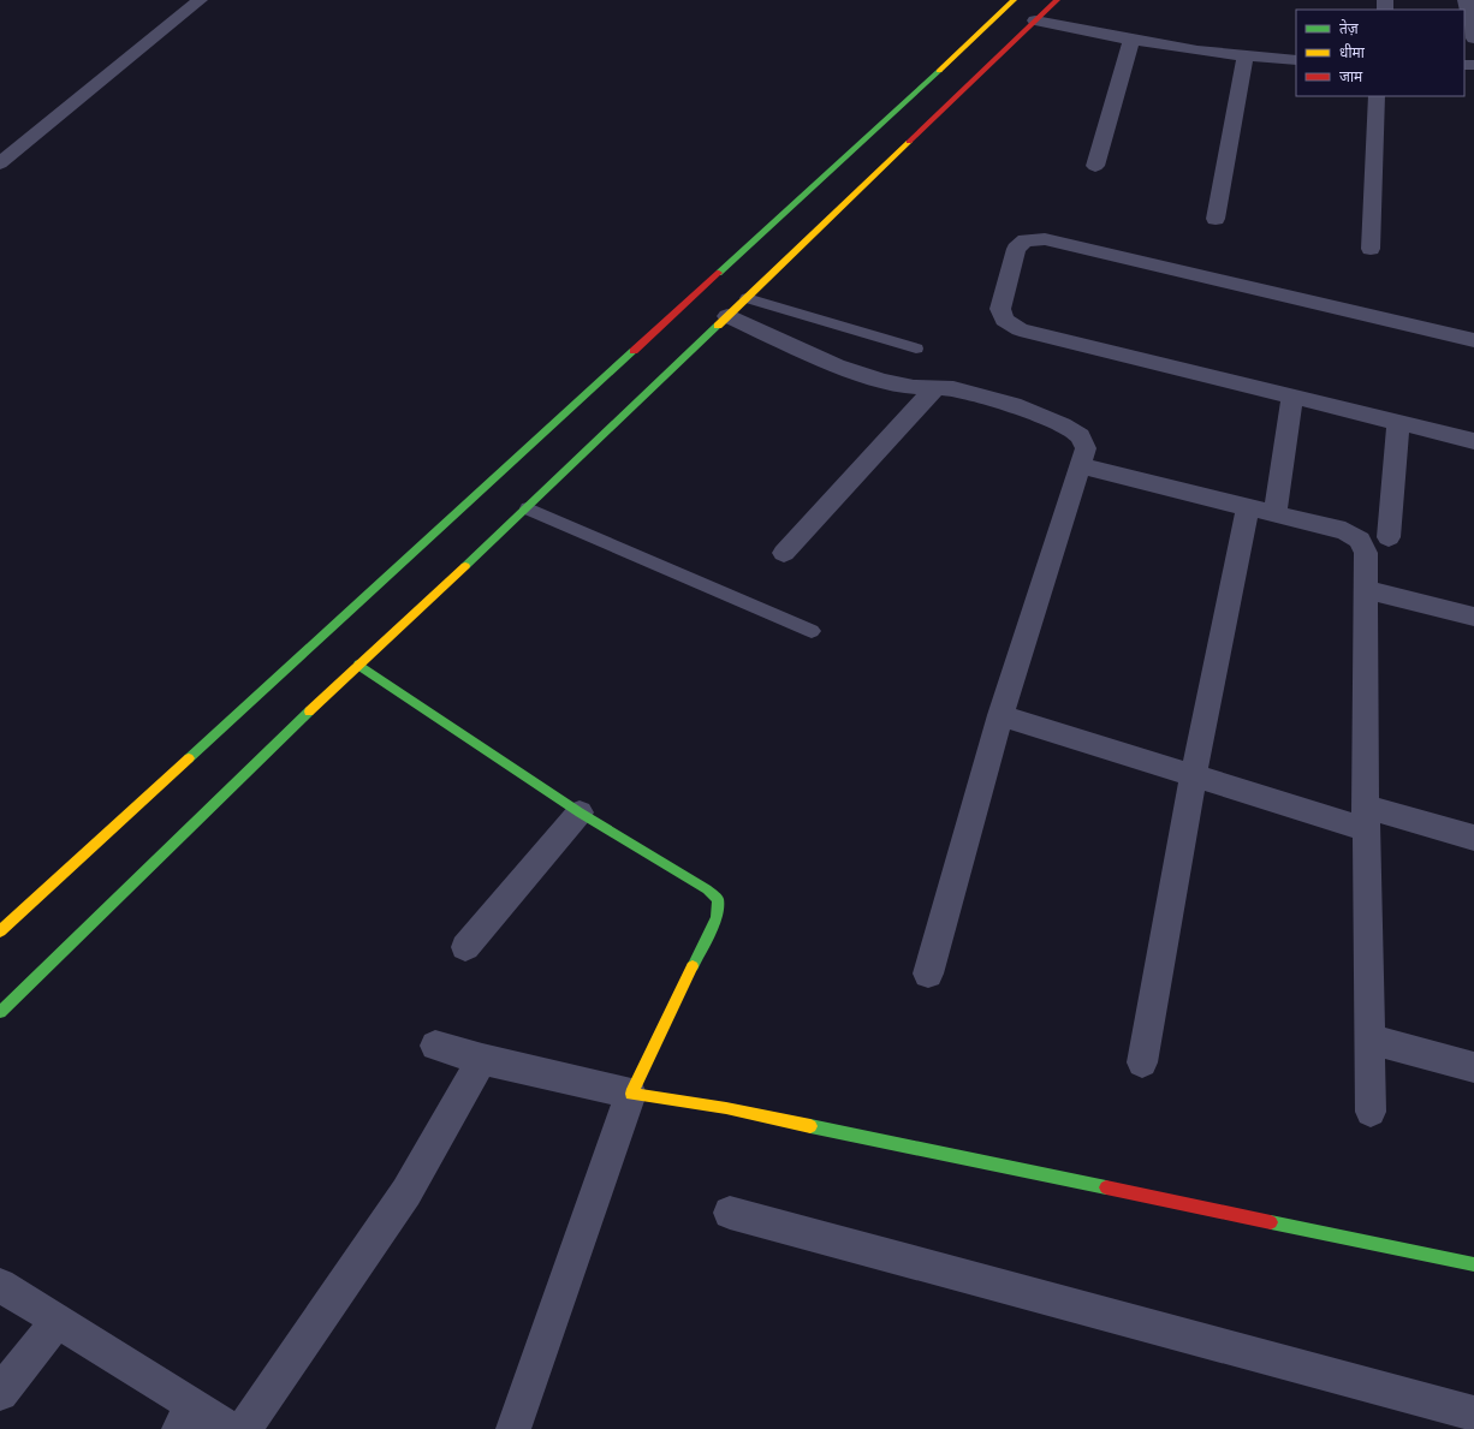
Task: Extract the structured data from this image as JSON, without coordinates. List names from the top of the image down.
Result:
{
  "legend": ["तेज़", "धीमा", "जाम"]
}
